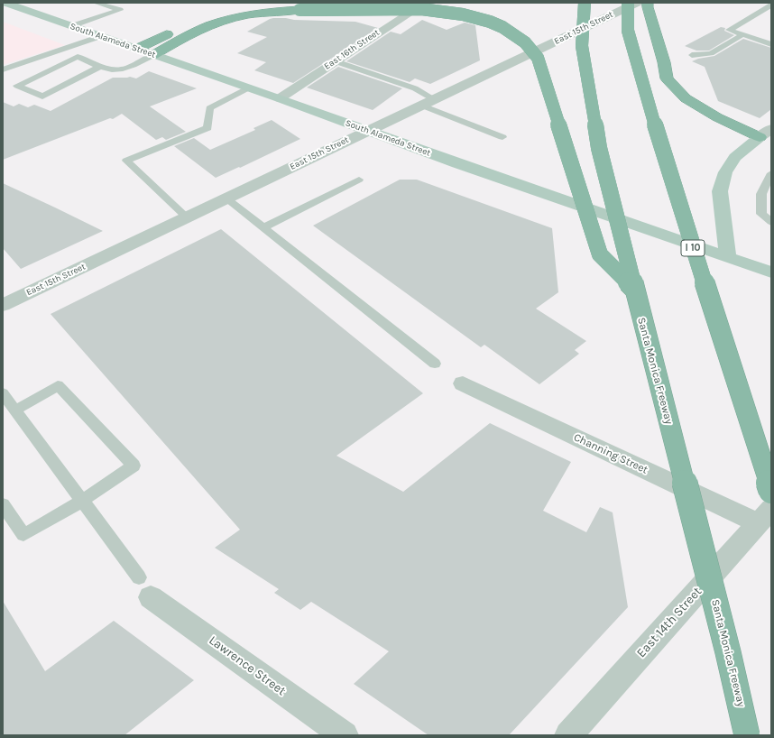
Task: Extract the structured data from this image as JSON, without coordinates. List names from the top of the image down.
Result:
{
  "streets": {
    "highway": ["I 10", "Santa Monica Freeway"],
    "main road": ["South Alameda Street"],
    "street": [
      "East 15th Street",
      "East 16th Street",
      "Channing Street",
      "East 14th Street",
      "Lawrence Street"
    ]
  },
  "crossings": [
    ["East 15th Street", "South Alameda Street"],
    ["South Alameda Street", "East 16th Street"],
    ["Channing Street", "East 14th Street"]
  ]
}
